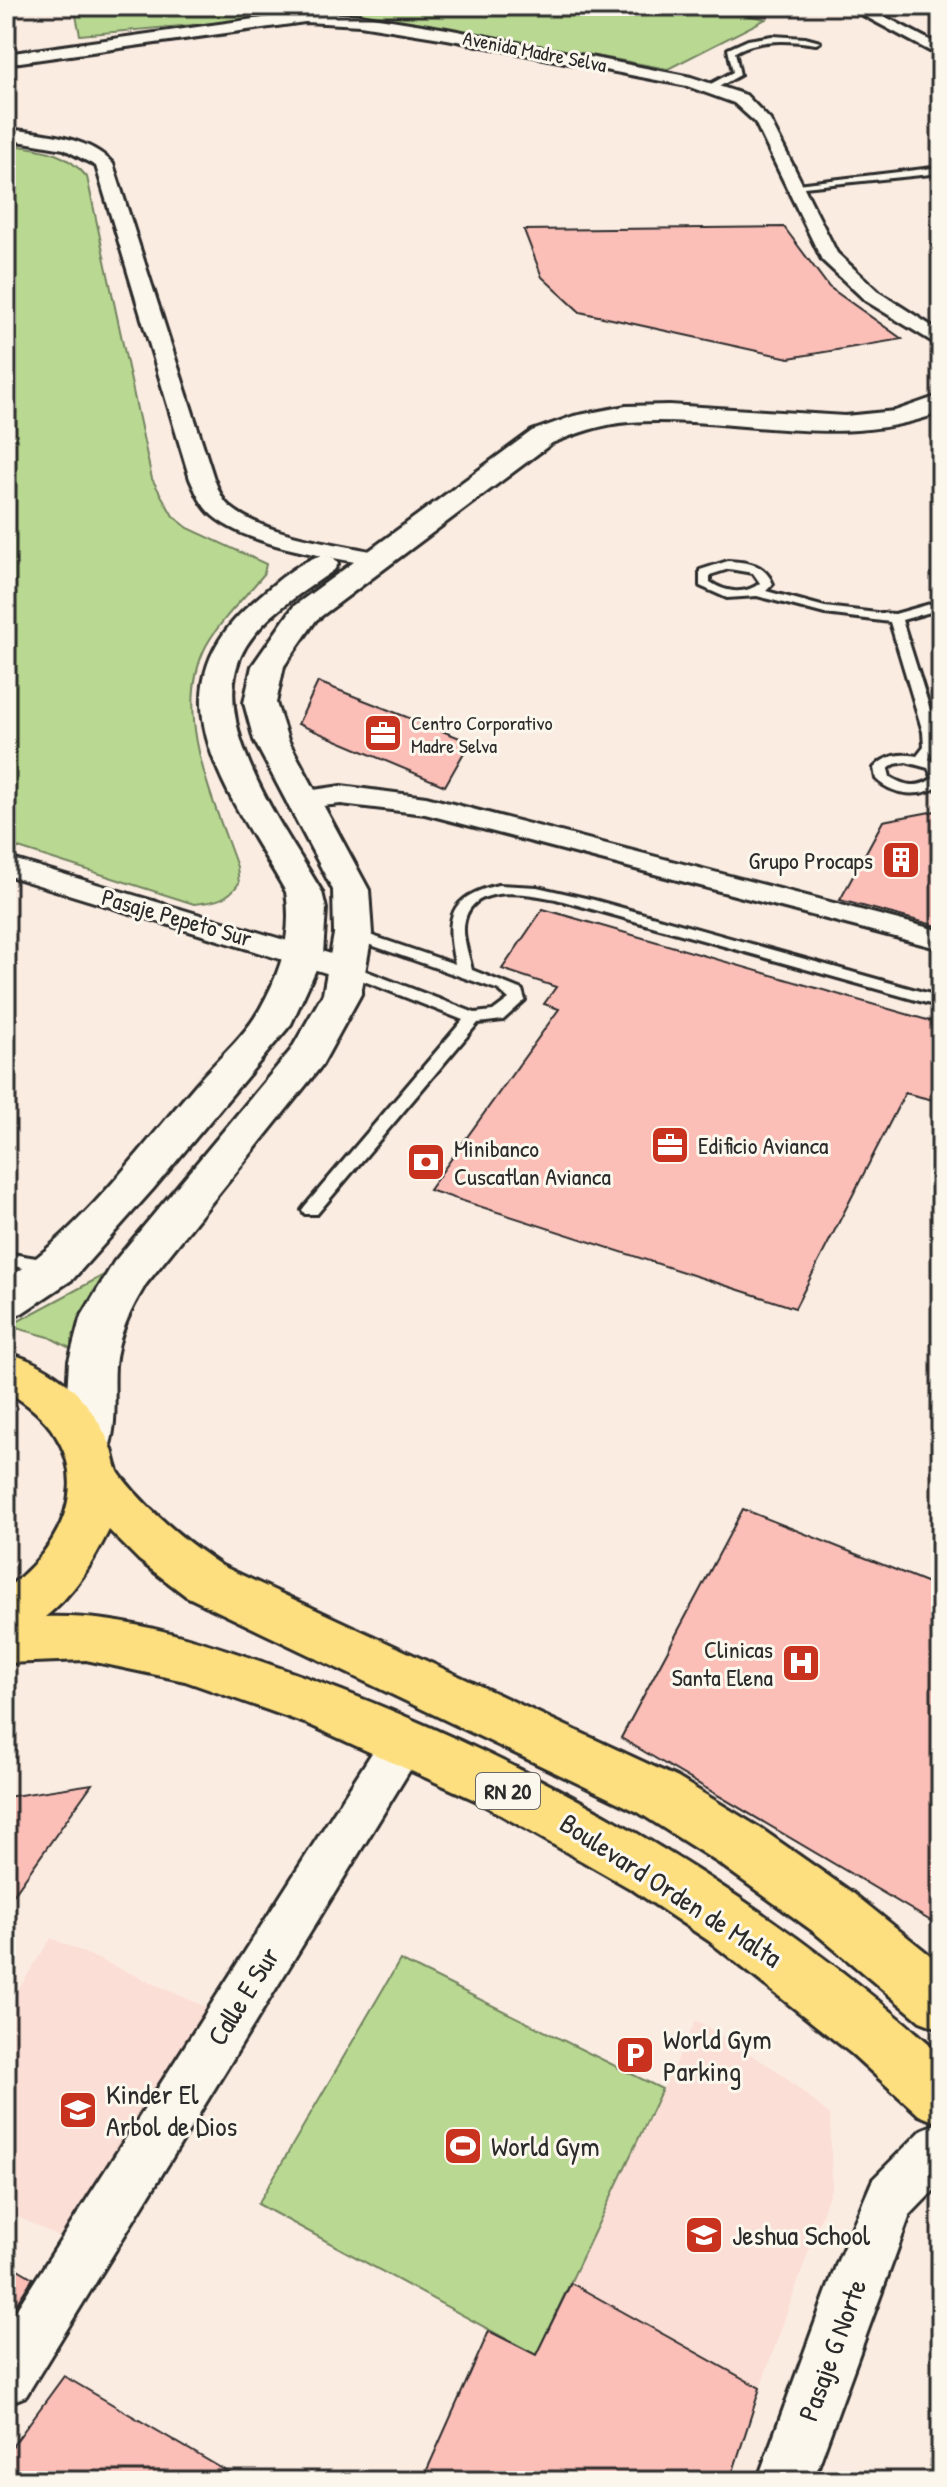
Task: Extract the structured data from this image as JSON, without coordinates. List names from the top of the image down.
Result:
{
  "streets": {
    "highway": ["RN 20", "Boulevard Orden de Malta"],
    "street": [
      "Avenida Madre Selva",
      "Pasaje Pepeto Sur",
      "Calle E Sur",
      "Pasaje G Norte"
    ]
  },
  "crossings": [
    ["Boulevard Orden de Malta", "Calle E Sur"]
  ],
  "places": {
    "office": ["Centro Corporativo Madre Selva", "Edificio Avianca"],
    "building": ["Grupo Procaps"],
    "bank": ["Minibanco Cuscatlan Avianca"],
    "hospital": ["Clinicas Santa Elena"],
    "parking": ["World Gym Parking"],
    "school or university": ["Kinder El Arbol de Dios", "Jeshua School"],
    "sports": ["World Gym"]
  }
}
